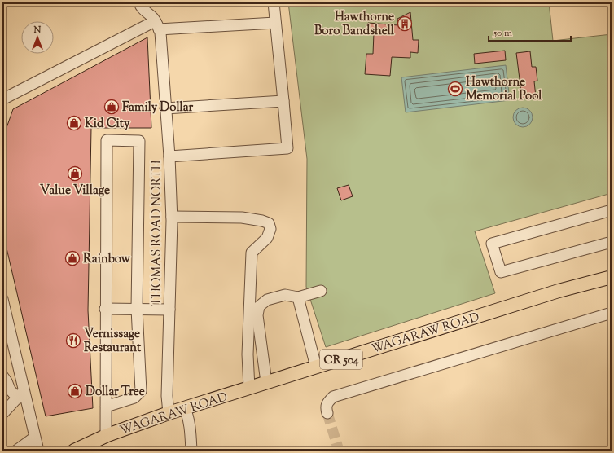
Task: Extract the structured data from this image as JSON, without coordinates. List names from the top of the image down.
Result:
{
  "streets": {
    "main road": ["WAGARAW ROAD", "CR 504"],
    "street": ["THOMAS ROAD NORTH"]
  },
  "crossings": [
    ["THOMAS ROAD NORTH", "WAGARAW ROAD"]
  ],
  "places": {
    "building": ["Hawthorne Boro Bandshell"],
    "sports": ["Hawthorne Memorial Pool"],
    "shop": [
      "Family Dollar",
      "Kid City",
      "Value Village",
      "Rainbow",
      "Dollar Tree"
    ],
    "restaurant": ["Vernissage Restaurant"]
  },
  "scale_bar": "50 m",
  "north": "top"
}
